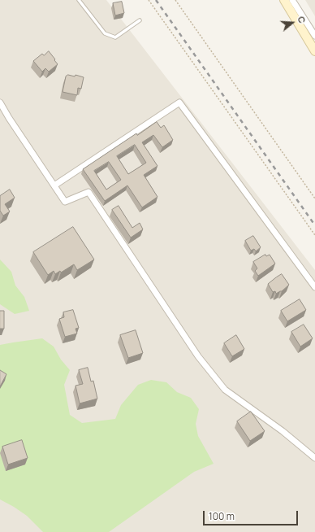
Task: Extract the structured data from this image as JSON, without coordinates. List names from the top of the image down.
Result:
{
  "scale_bar": "100 m",
  "north": "right"
}
